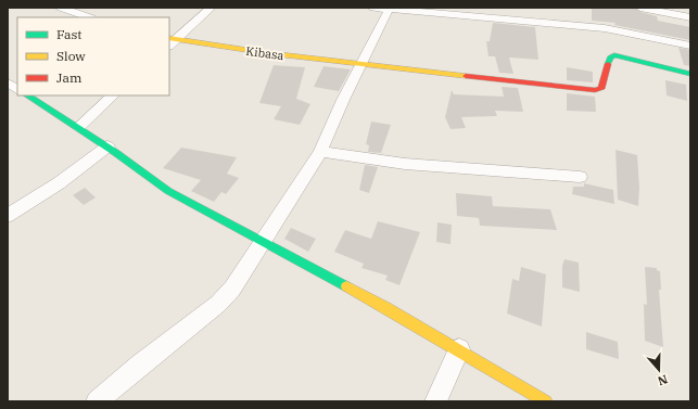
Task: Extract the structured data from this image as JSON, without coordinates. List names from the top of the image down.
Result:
{
  "streets": {
    "street": ["Kibasa"]
  },
  "legend": ["Fast", "Slow", "Jam"],
  "north": "bottom"
}
